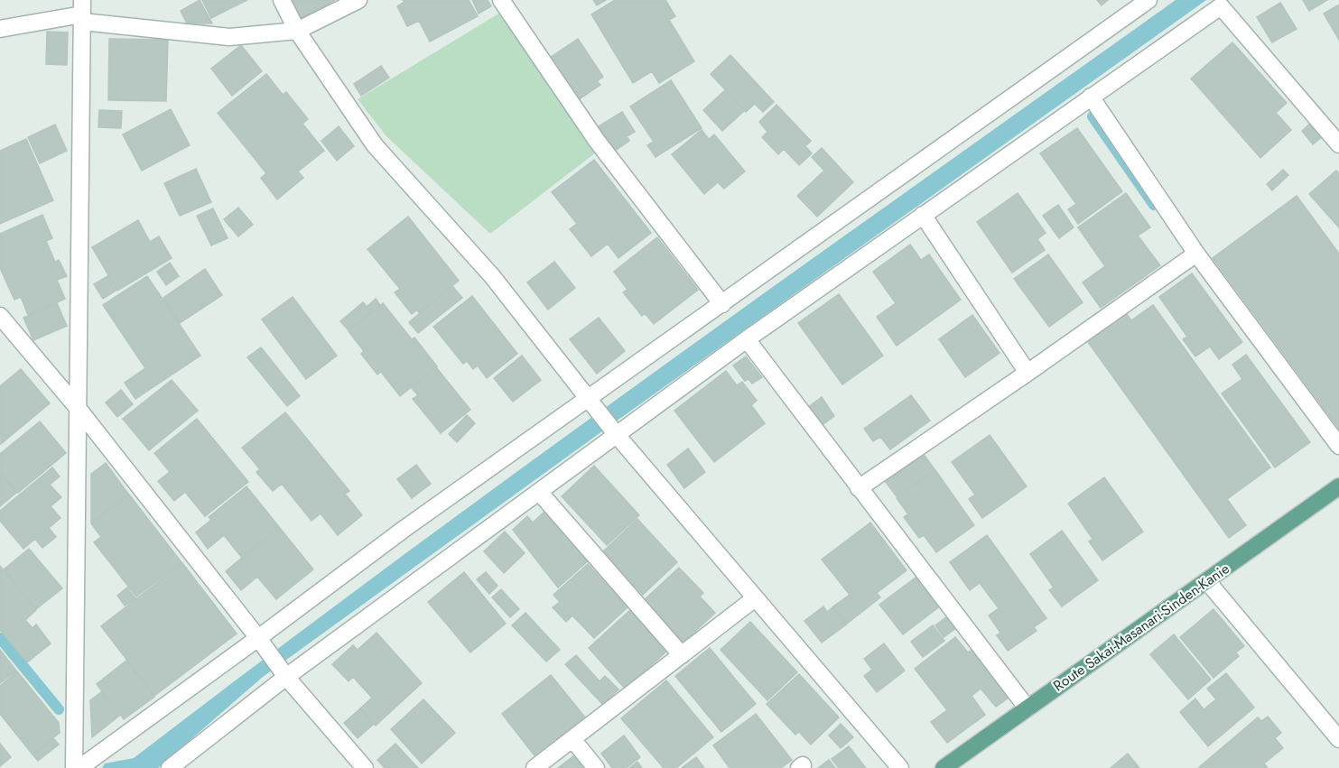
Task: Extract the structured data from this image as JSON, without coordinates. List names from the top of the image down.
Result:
{
  "streets": {
    "main road": ["Route Sakai-Masanari-Sinden-Kanie"]
  }
}
